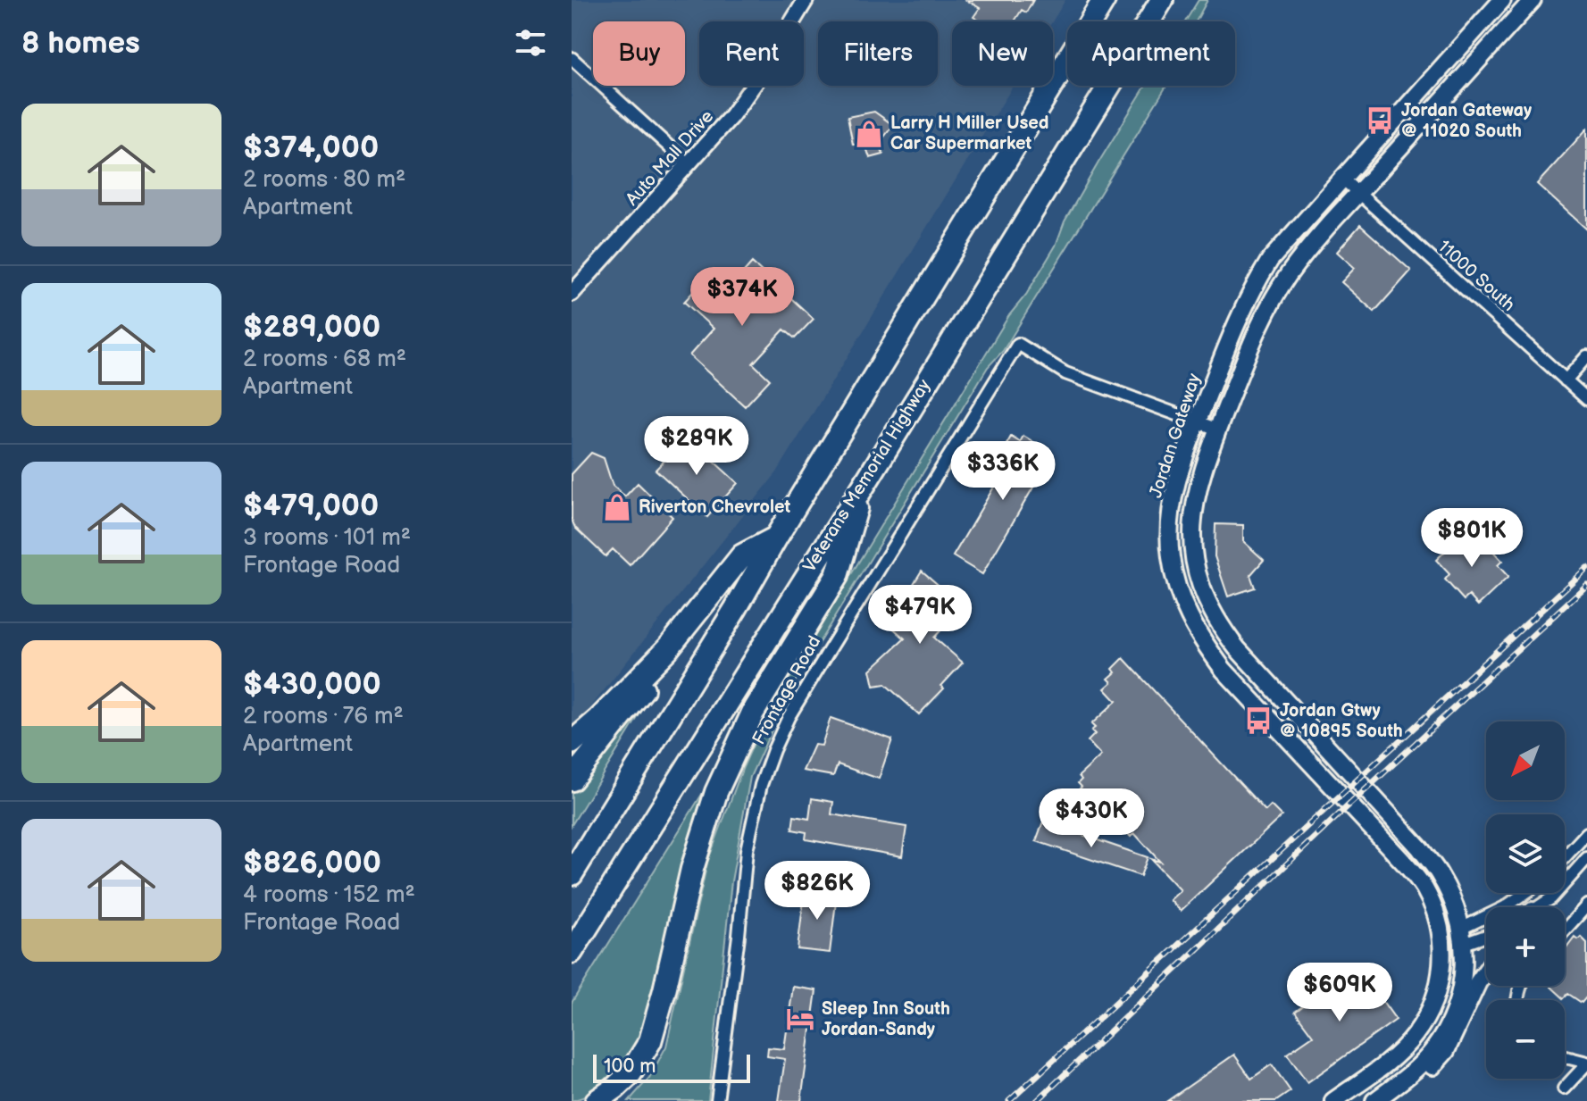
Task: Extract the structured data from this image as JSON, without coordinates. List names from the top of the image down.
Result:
{
  "streets": {
    "highway": ["Veterans Memorial Highway"],
    "main road": ["Jordan Gateway"],
    "street": ["Auto Mall Drive", "11000 South", "Frontage Road"]
  },
  "crossings": [
    ["11000 South", "Jordan Gateway"],
    ["Jordan Gateway", "Frontage Road"]
  ],
  "places": {
    "bus stop": ["Jordan Gateway @ 11020 South", "Jordan Gtwy @ 10895 South"],
    "shop": ["Larry H Miller Used Car Supermarket", "Riverton Chevrolet"],
    "hotel": ["Sleep Inn South Jordan-Sandy"]
  },
  "scale_bar": "100 m",
  "north": "bottom left",
  "page": {
    "heading": "8 homes",
    "chip": [
      "Buy",
      "Rent",
      "Filters",
      "New",
      "Apartment"
    ],
    "list": [
      {
        "name": "$374,000",
        "note": "2 rooms · 80 m² · Apartment"
      },
      {
        "name": "$289,000",
        "note": "2 rooms · 68 m² · Apartment"
      },
      {
        "name": "$479,000",
        "note": "3 rooms · 101 m² · Frontage Road"
      },
      {
        "name": "$430,000",
        "note": "2 rooms · 76 m² · Apartment"
      },
      {
        "name": "$826,000",
        "note": "4 rooms · 152 m² · Frontage Road"
      }
    ],
    "price": [
      "$374K",
      "$289K",
      "$336K",
      "$801K",
      "$479K",
      "$430K",
      "$826K",
      "$609K"
    ],
    "map_buttons": ["+", "−"],
    "scale": "100 m"
  }
}
